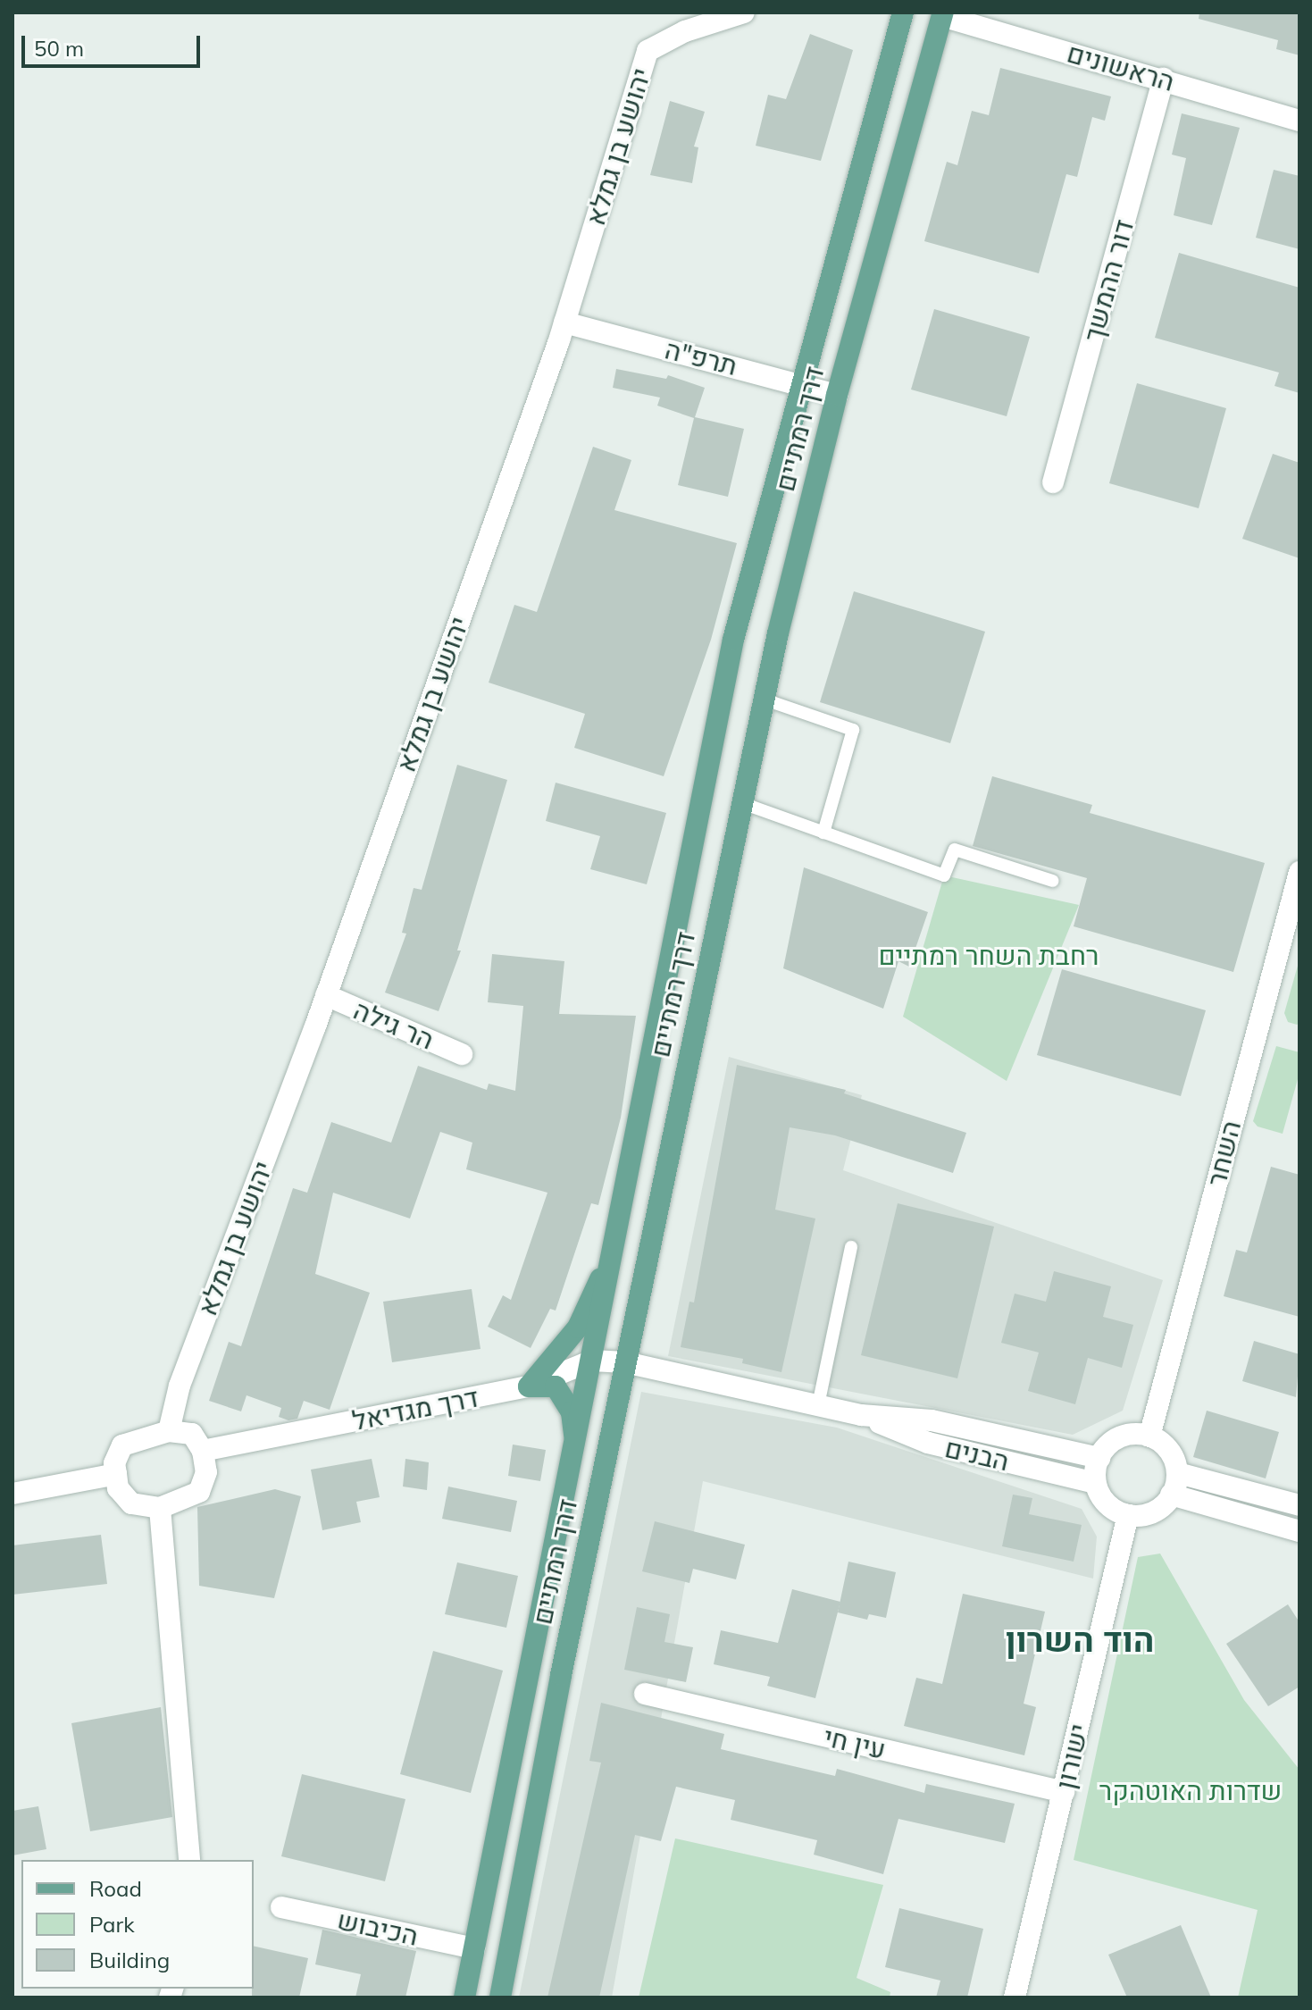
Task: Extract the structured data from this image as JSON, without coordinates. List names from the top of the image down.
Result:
{
  "streets": {
    "main road": ["דרך רמתיים"],
    "street": [
      "הראשונים",
      "יהושע בן גמלא",
      "דור ההמשך",
      "תרפ\"ה",
      "הר גילה",
      "השחר",
      "דרך מגדיאל",
      "הבנים",
      "עין חי",
      "ישורון",
      "הכיבוש"
    ]
  },
  "crossings": [
    ["הראשונים", "דור ההמשך"],
    ["הראשונים", "דרך רמתיים"],
    ["יהושע בן גמלא", "תרפ\"ה"],
    ["יהושע בן גמלא", "הר גילה"],
    ["יהושע בן גמלא", "דרך מגדיאל"],
    ["תרפ\"ה", "דרך רמתיים"],
    ["דרך רמתיים", "דרך מגדיאל"],
    ["דרך רמתיים", "הבנים"],
    ["דרך רמתיים", "הכיבוש"],
    ["השחר", "הבנים"],
    ["השחר", "ישורון"],
    ["דרך מגדיאל", "הבנים"],
    ["הבנים", "ישורון"],
    ["עין חי", "ישורון"]
  ],
  "districts": ["הוד השרון"],
  "parks": ["רחבת השחר רמתיים", "שדרות האוטהקר"],
  "legend": ["Road", "Park", "Building"],
  "scale_bar": "50 m"
}
